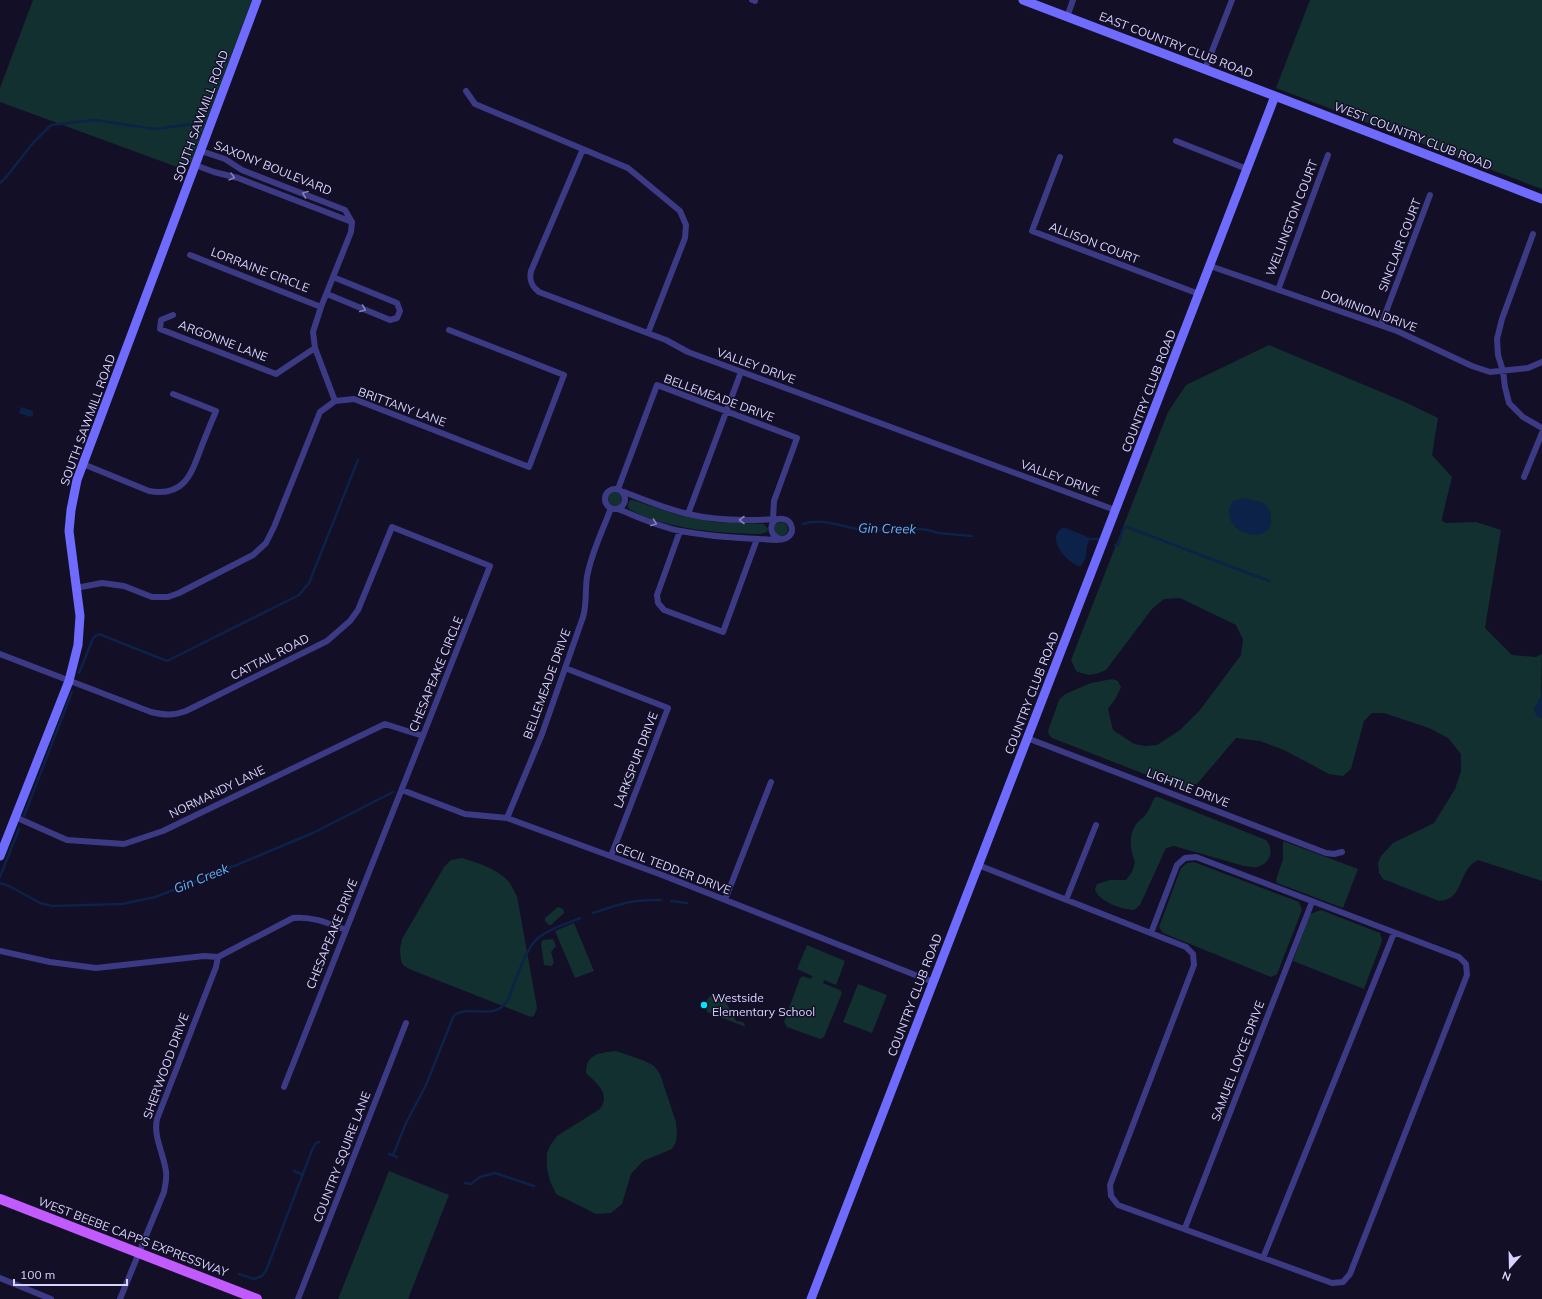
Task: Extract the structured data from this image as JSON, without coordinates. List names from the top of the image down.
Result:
{
  "streets": {
    "main road": ["WEST BEEBE CAPPS EXPRESSWAY"],
    "street": [
      "EAST COUNTRY CLUB ROAD",
      "SOUTH SAWMILL ROAD",
      "WEST COUNTRY CLUB ROAD",
      "SAXONY BOULEVARD",
      "WELLINGTON COURT",
      "ALLISON COURT",
      "SINCLAIR COURT",
      "LORRAINE CIRCLE",
      "DOMINION DRIVE",
      "ARGONNE LANE",
      "VALLEY DRIVE",
      "COUNTRY CLUB ROAD",
      "BELLEMEADE DRIVE",
      "BRITTANY LANE",
      "CATTAIL ROAD",
      "CHESAPEAKE CIRCLE",
      "LARKSPUR DRIVE",
      "LIGHTLE DRIVE",
      "NORMANDY LANE",
      "CECIL TEDDER DRIVE",
      "CHESAPEAKE DRIVE",
      "SAMUEL LOYCE DRIVE",
      "SHERWOOD DRIVE",
      "COUNTRY SQUIRE LANE"
    ]
  },
  "crossings": [
    ["EAST COUNTRY CLUB ROAD", "WEST COUNTRY CLUB ROAD"],
    ["EAST COUNTRY CLUB ROAD", "COUNTRY CLUB ROAD"],
    ["SOUTH SAWMILL ROAD", "SAXONY BOULEVARD"],
    ["SOUTH SAWMILL ROAD", "CATTAIL ROAD"],
    ["SOUTH SAWMILL ROAD", "NORMANDY LANE"],
    ["WEST COUNTRY CLUB ROAD", "COUNTRY CLUB ROAD"],
    ["WELLINGTON COURT", "DOMINION DRIVE"],
    ["ALLISON COURT", "COUNTRY CLUB ROAD"],
    ["SINCLAIR COURT", "DOMINION DRIVE"],
    ["DOMINION DRIVE", "COUNTRY CLUB ROAD"],
    ["VALLEY DRIVE", "COUNTRY CLUB ROAD"],
    ["COUNTRY CLUB ROAD", "LIGHTLE DRIVE"],
    ["COUNTRY CLUB ROAD", "CECIL TEDDER DRIVE"],
    ["BELLEMEADE DRIVE", "LARKSPUR DRIVE"],
    ["BELLEMEADE DRIVE", "CECIL TEDDER DRIVE"],
    ["CATTAIL ROAD", "CHESAPEAKE CIRCLE"],
    ["CHESAPEAKE CIRCLE", "NORMANDY LANE"],
    ["CHESAPEAKE CIRCLE", "CECIL TEDDER DRIVE"],
    ["CHESAPEAKE CIRCLE", "CHESAPEAKE DRIVE"],
    ["LARKSPUR DRIVE", "CECIL TEDDER DRIVE"],
    ["CECIL TEDDER DRIVE", "CHESAPEAKE DRIVE"],
    ["SHERWOOD DRIVE", "WEST BEEBE CAPPS EXPRESSWAY"]
  ],
  "water": ["Gin Creek"],
  "places": ["Westside Elementary School"],
  "scale_bar": "100 m",
  "north": "bottom"
}
